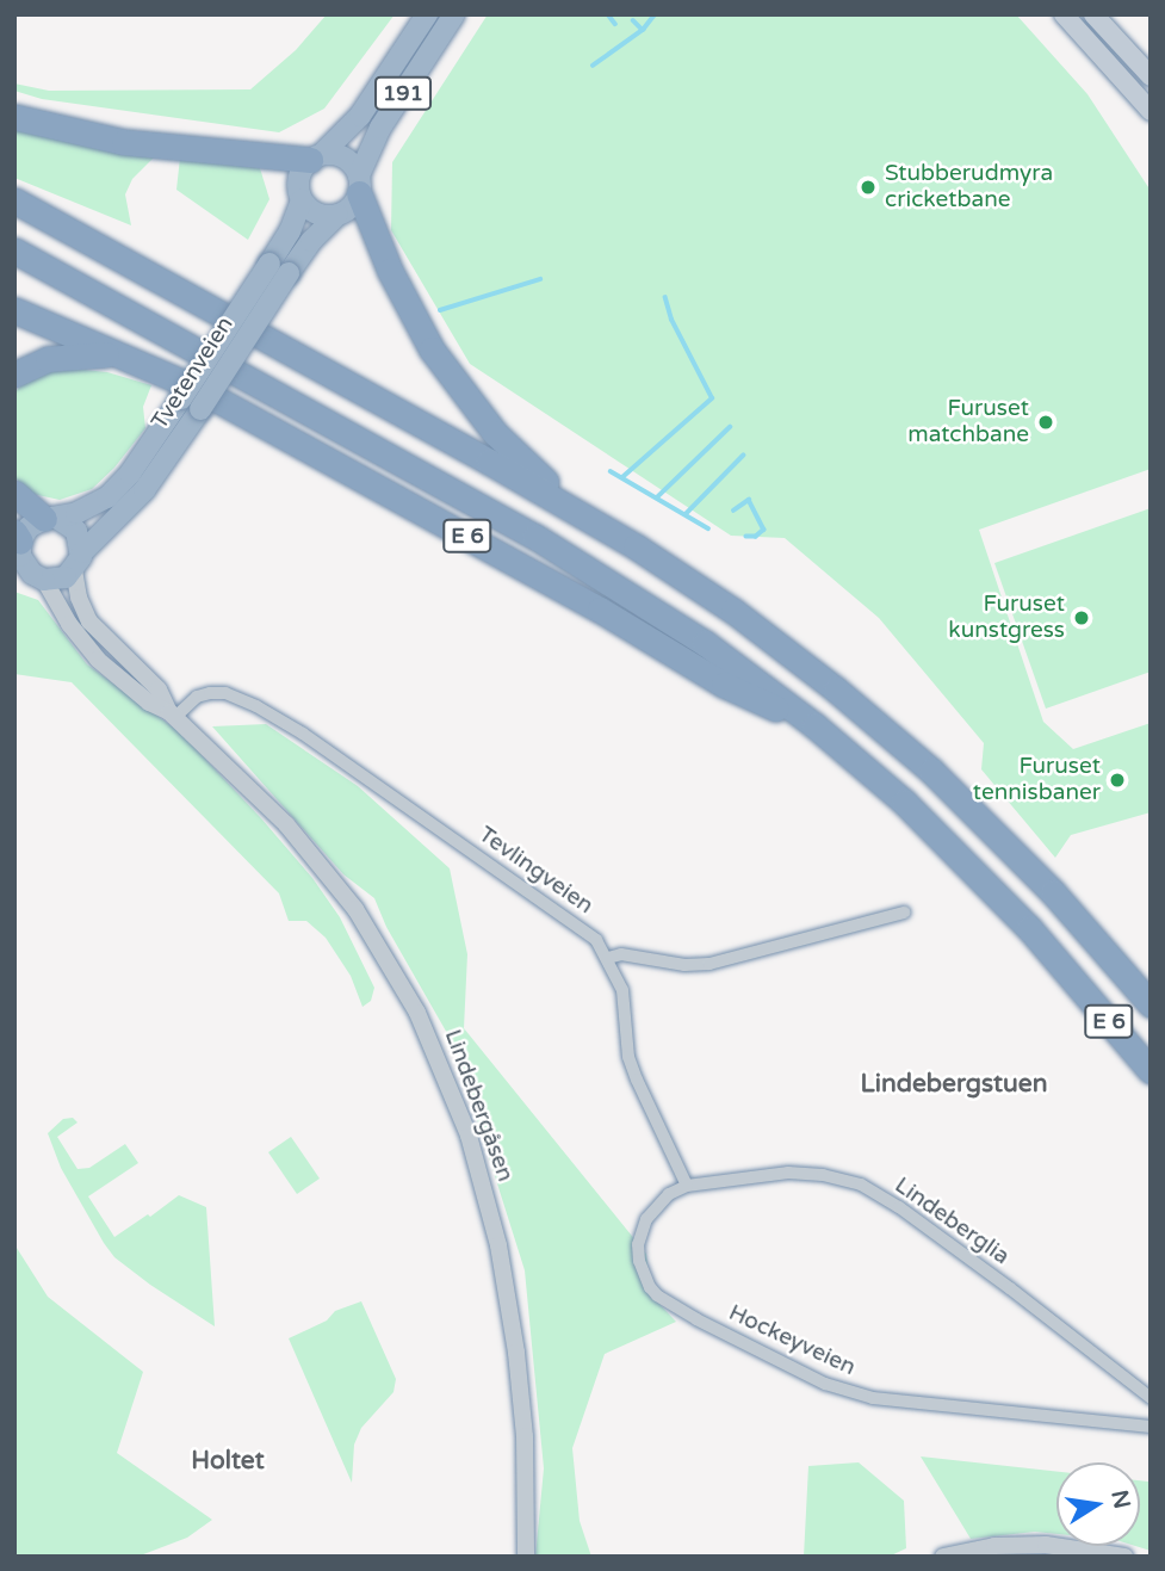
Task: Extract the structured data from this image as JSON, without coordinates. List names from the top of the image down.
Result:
{
  "streets": {
    "highway": ["191", "Tvetenveien", "E 6"],
    "street": [
      "Tevlingveien",
      "Lindebergåsen",
      "Lindeberglia",
      "Hockeyveien"
    ]
  },
  "crossings": [
    ["191", "Tvetenveien"],
    ["Tvetenveien", "Lindebergåsen"],
    ["Tevlingveien", "Lindebergåsen"],
    ["Lindeberglia", "Hockeyveien"]
  ],
  "districts": ["Lindebergstuen", "Holtet"],
  "places": [
    "Stubberudmyra cricketbane",
    "Furuset matchbane",
    "Furuset kunstgress",
    "Furuset tennisbaner"
  ],
  "north": "right"
}
